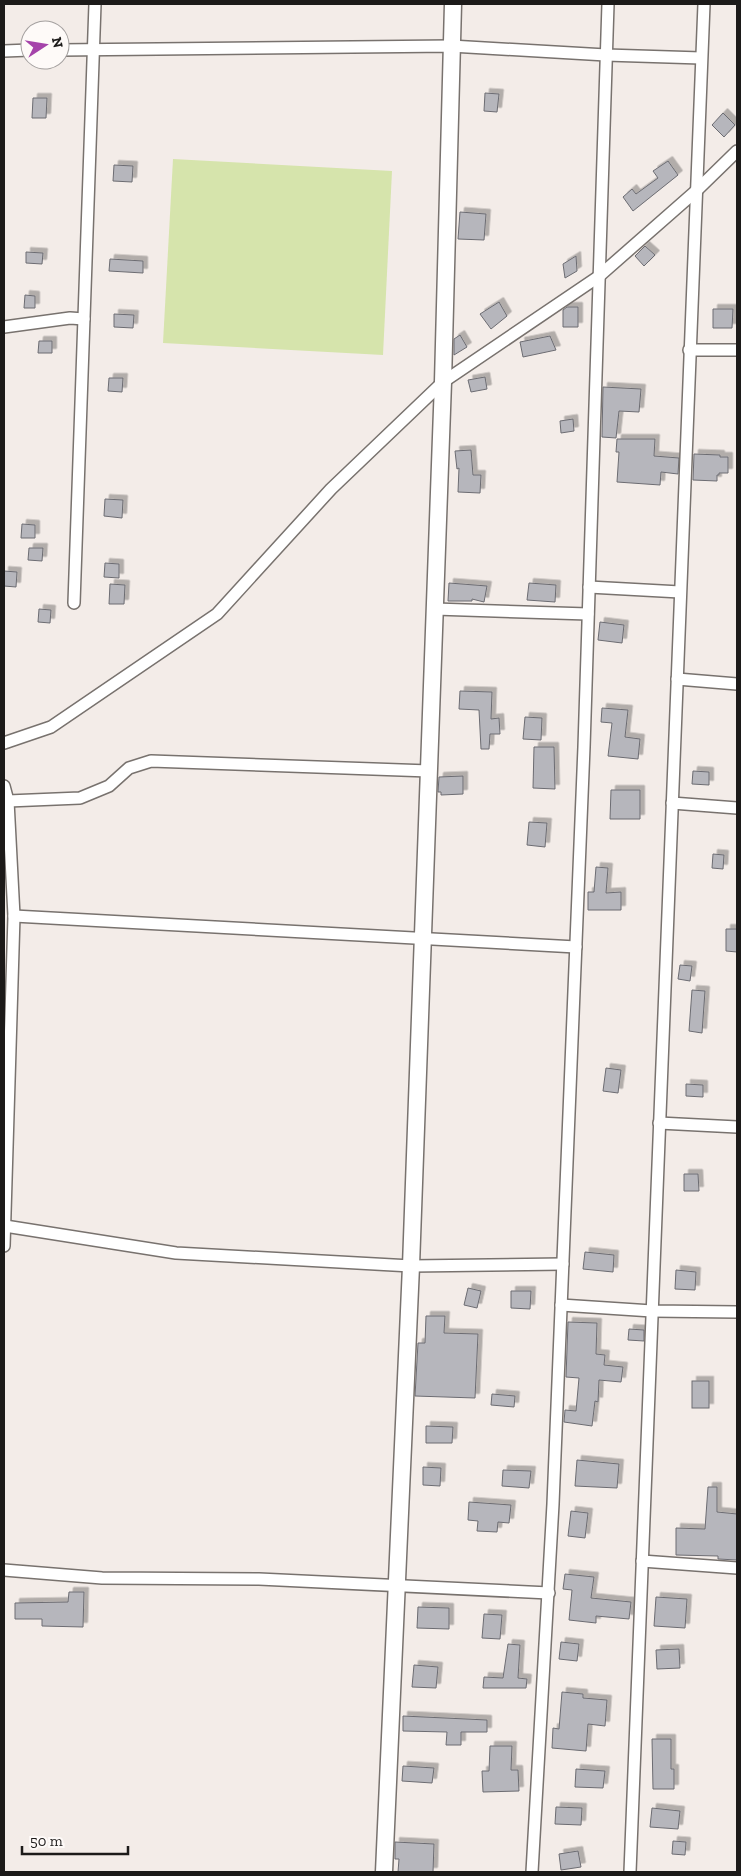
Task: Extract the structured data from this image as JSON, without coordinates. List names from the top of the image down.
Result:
{
  "scale_bar": "50 m",
  "north": "right"
}
